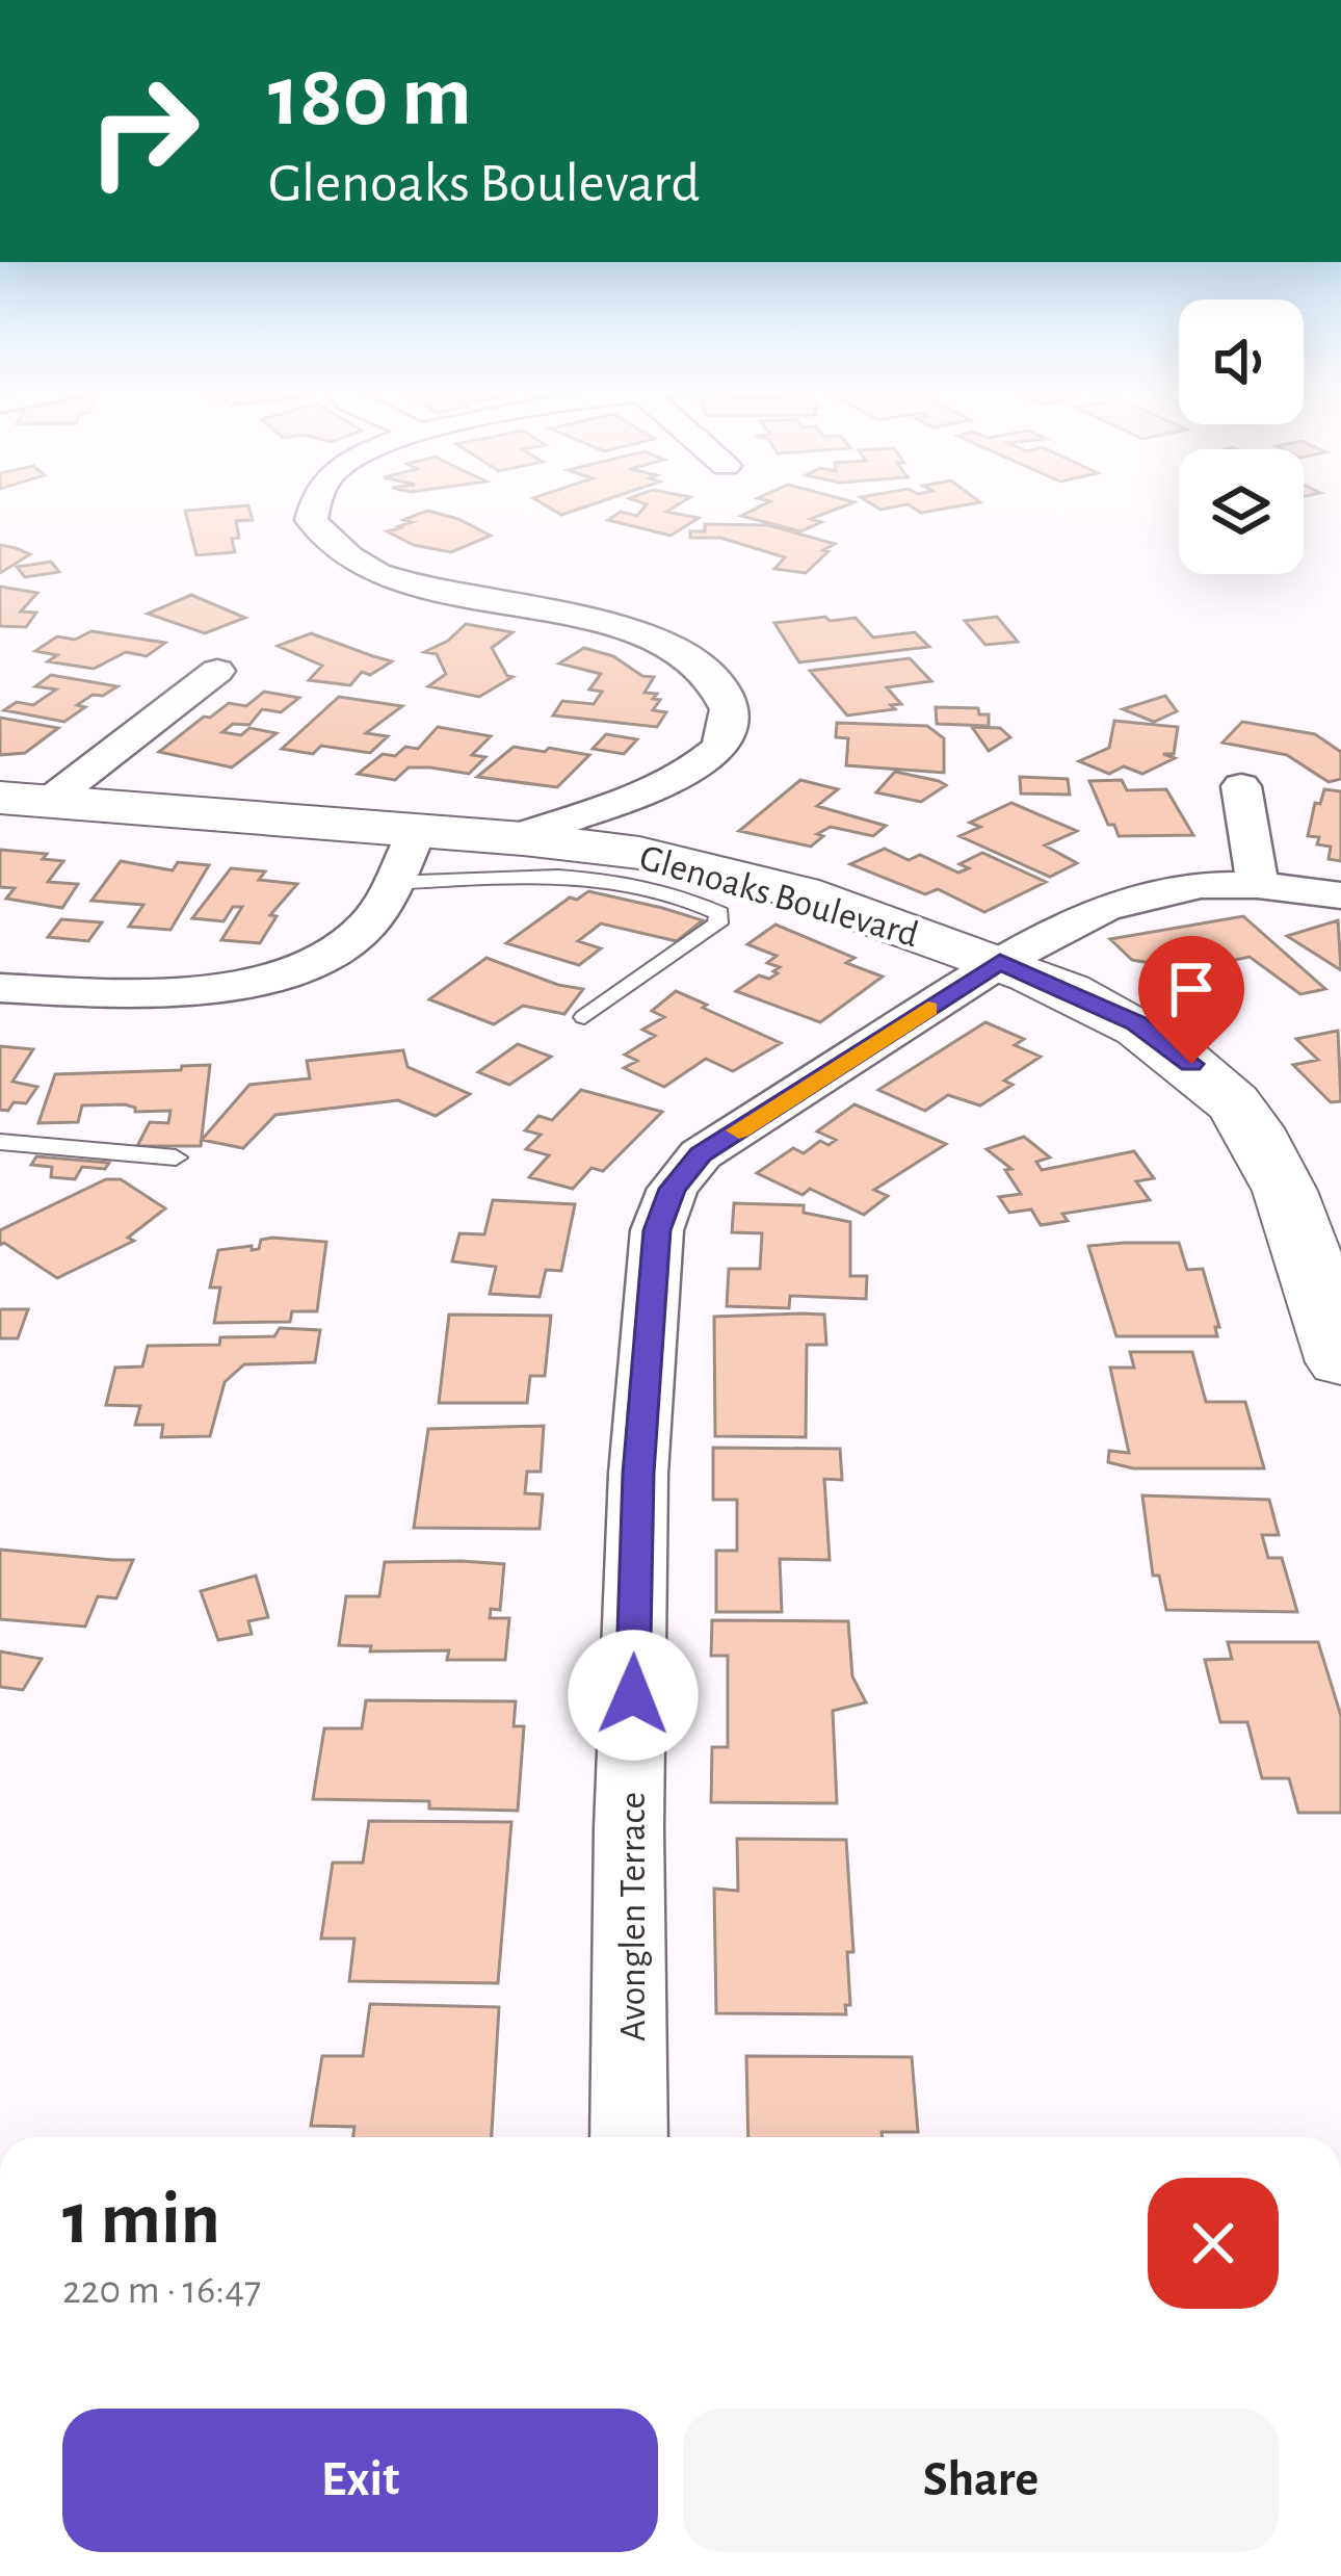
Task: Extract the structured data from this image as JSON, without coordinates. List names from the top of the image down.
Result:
{
  "streets": {
    "street": ["Glenoaks Boulevard", "Avonglen Terrace"]
  },
  "crossings": [
    ["Glenoaks Boulevard", "Avonglen Terrace"]
  ],
  "page": {
    "turn": ["180 m", "Glenoaks Boulevard"],
    "heading": ["1 min", "220 m · 16:47"],
    "buttons": ["Exit", "Share"]
  }
}
